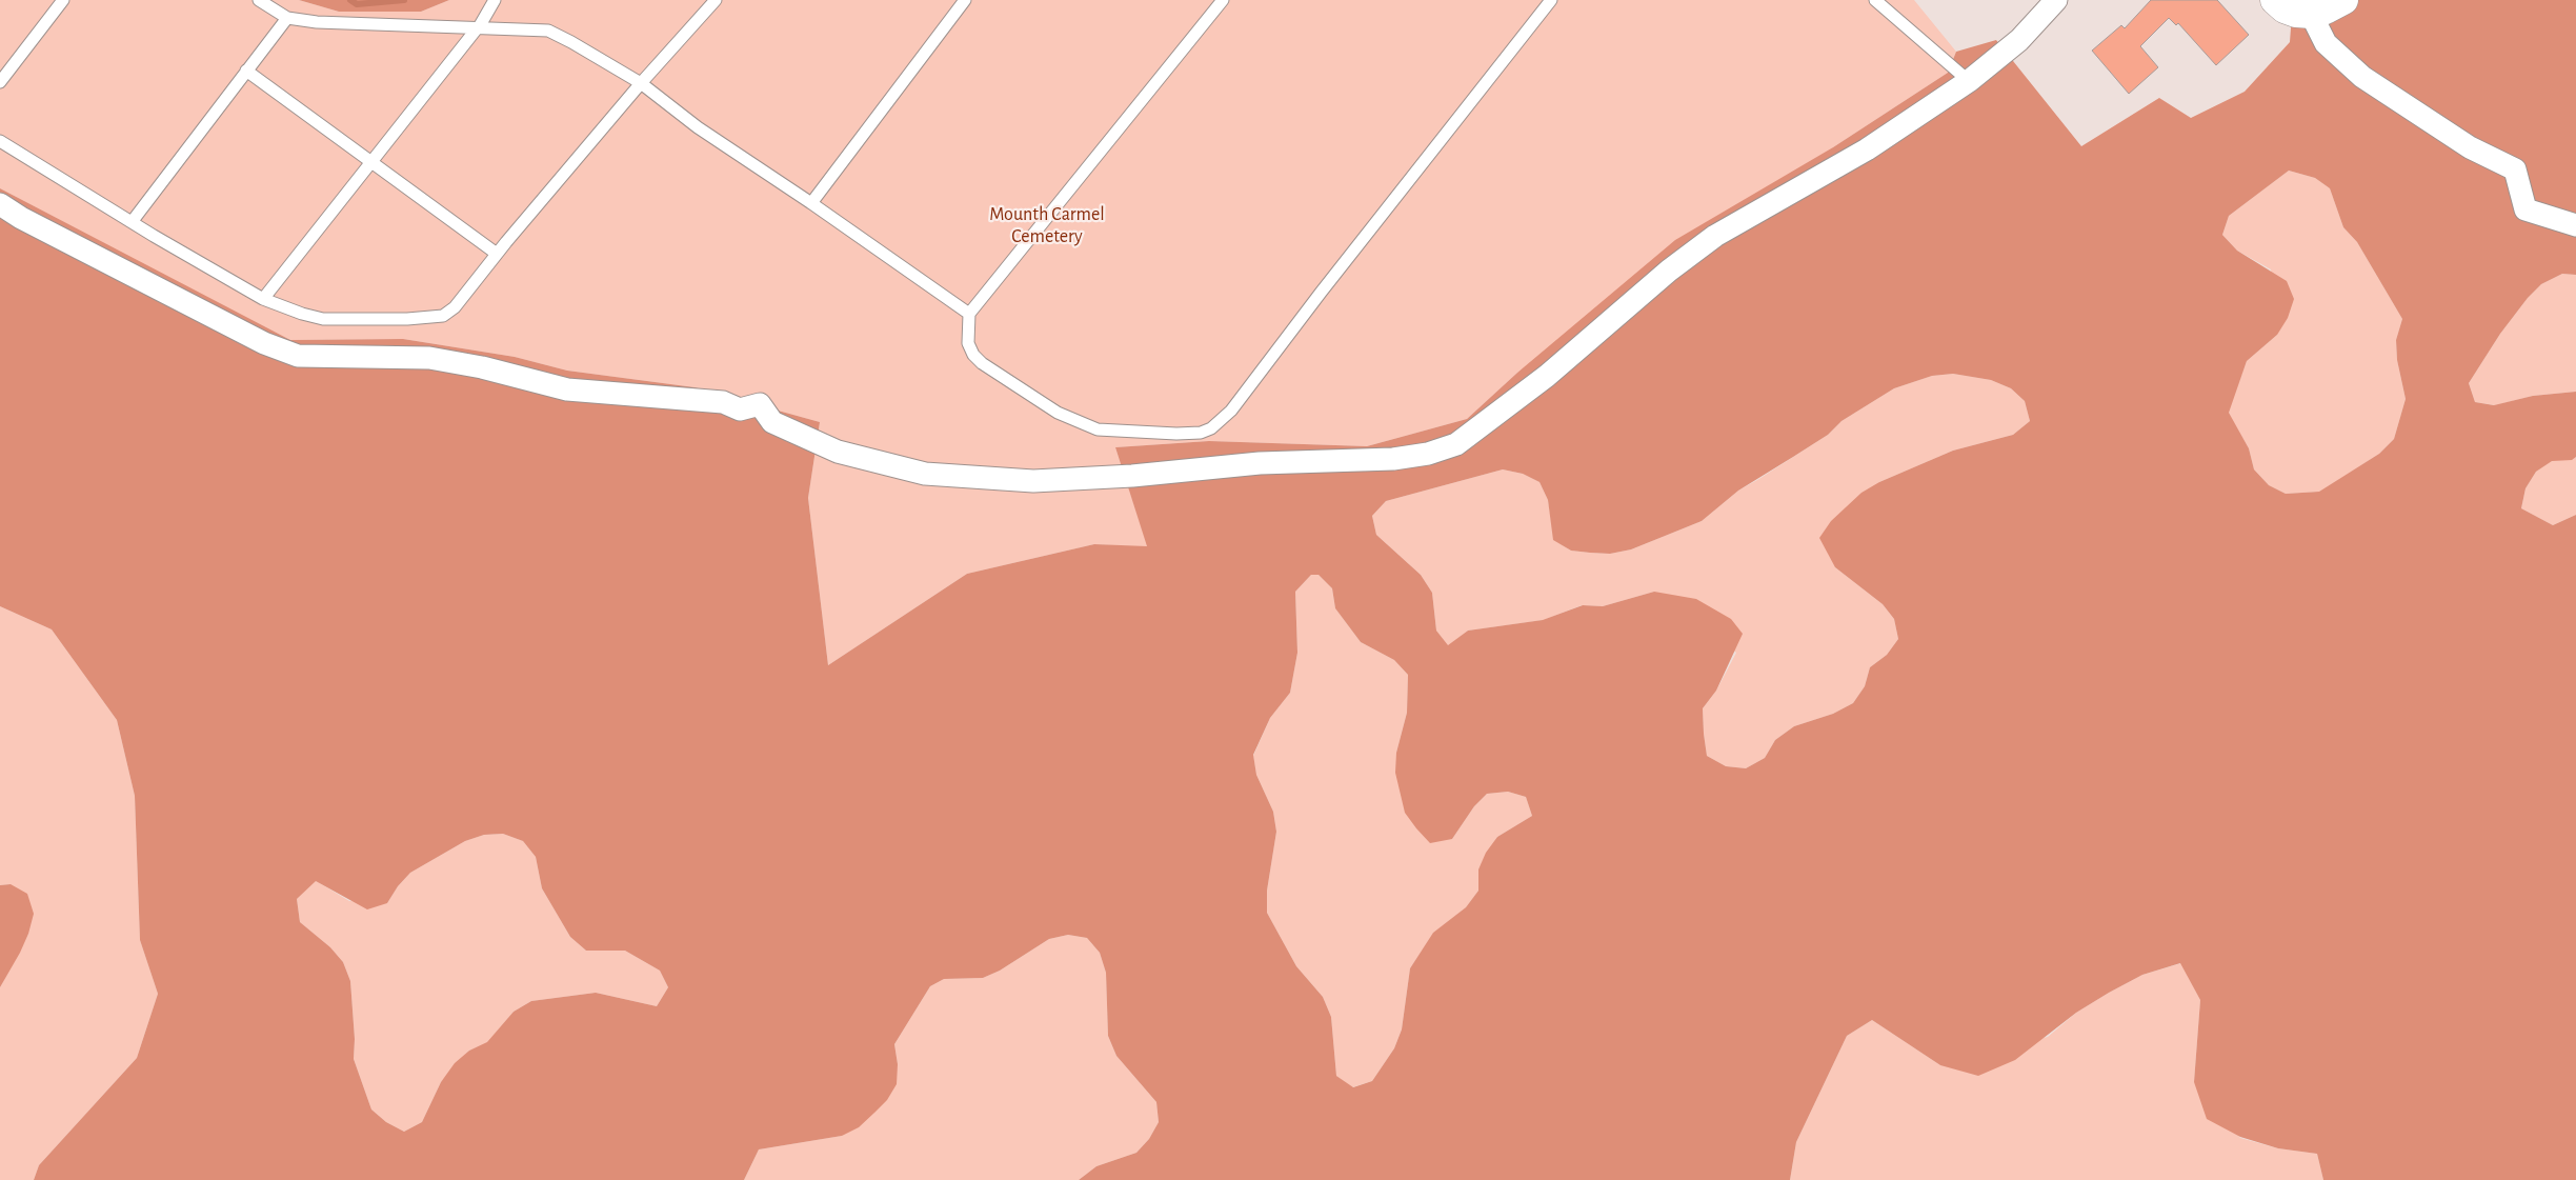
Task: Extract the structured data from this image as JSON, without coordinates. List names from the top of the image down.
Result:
{
  "parks": ["Mounth Carmel Cemetery"]
}
